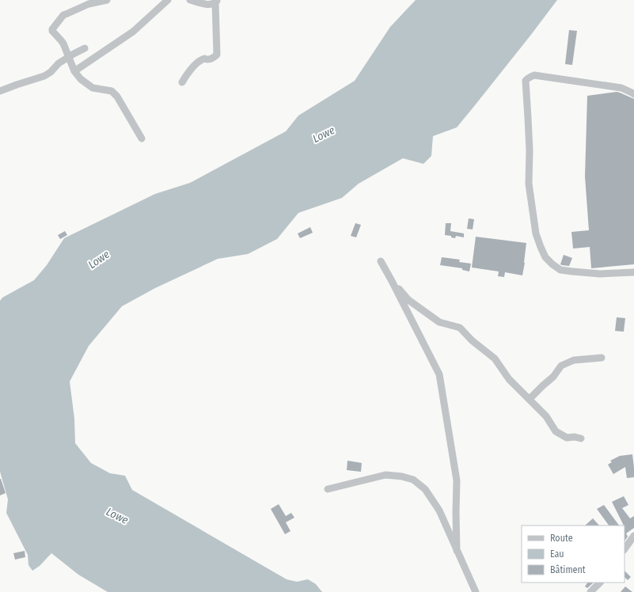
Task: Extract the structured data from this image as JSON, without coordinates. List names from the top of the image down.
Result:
{
  "water": ["Lowe"],
  "legend": ["Route", "Eau", "Bâtiment"]
}
